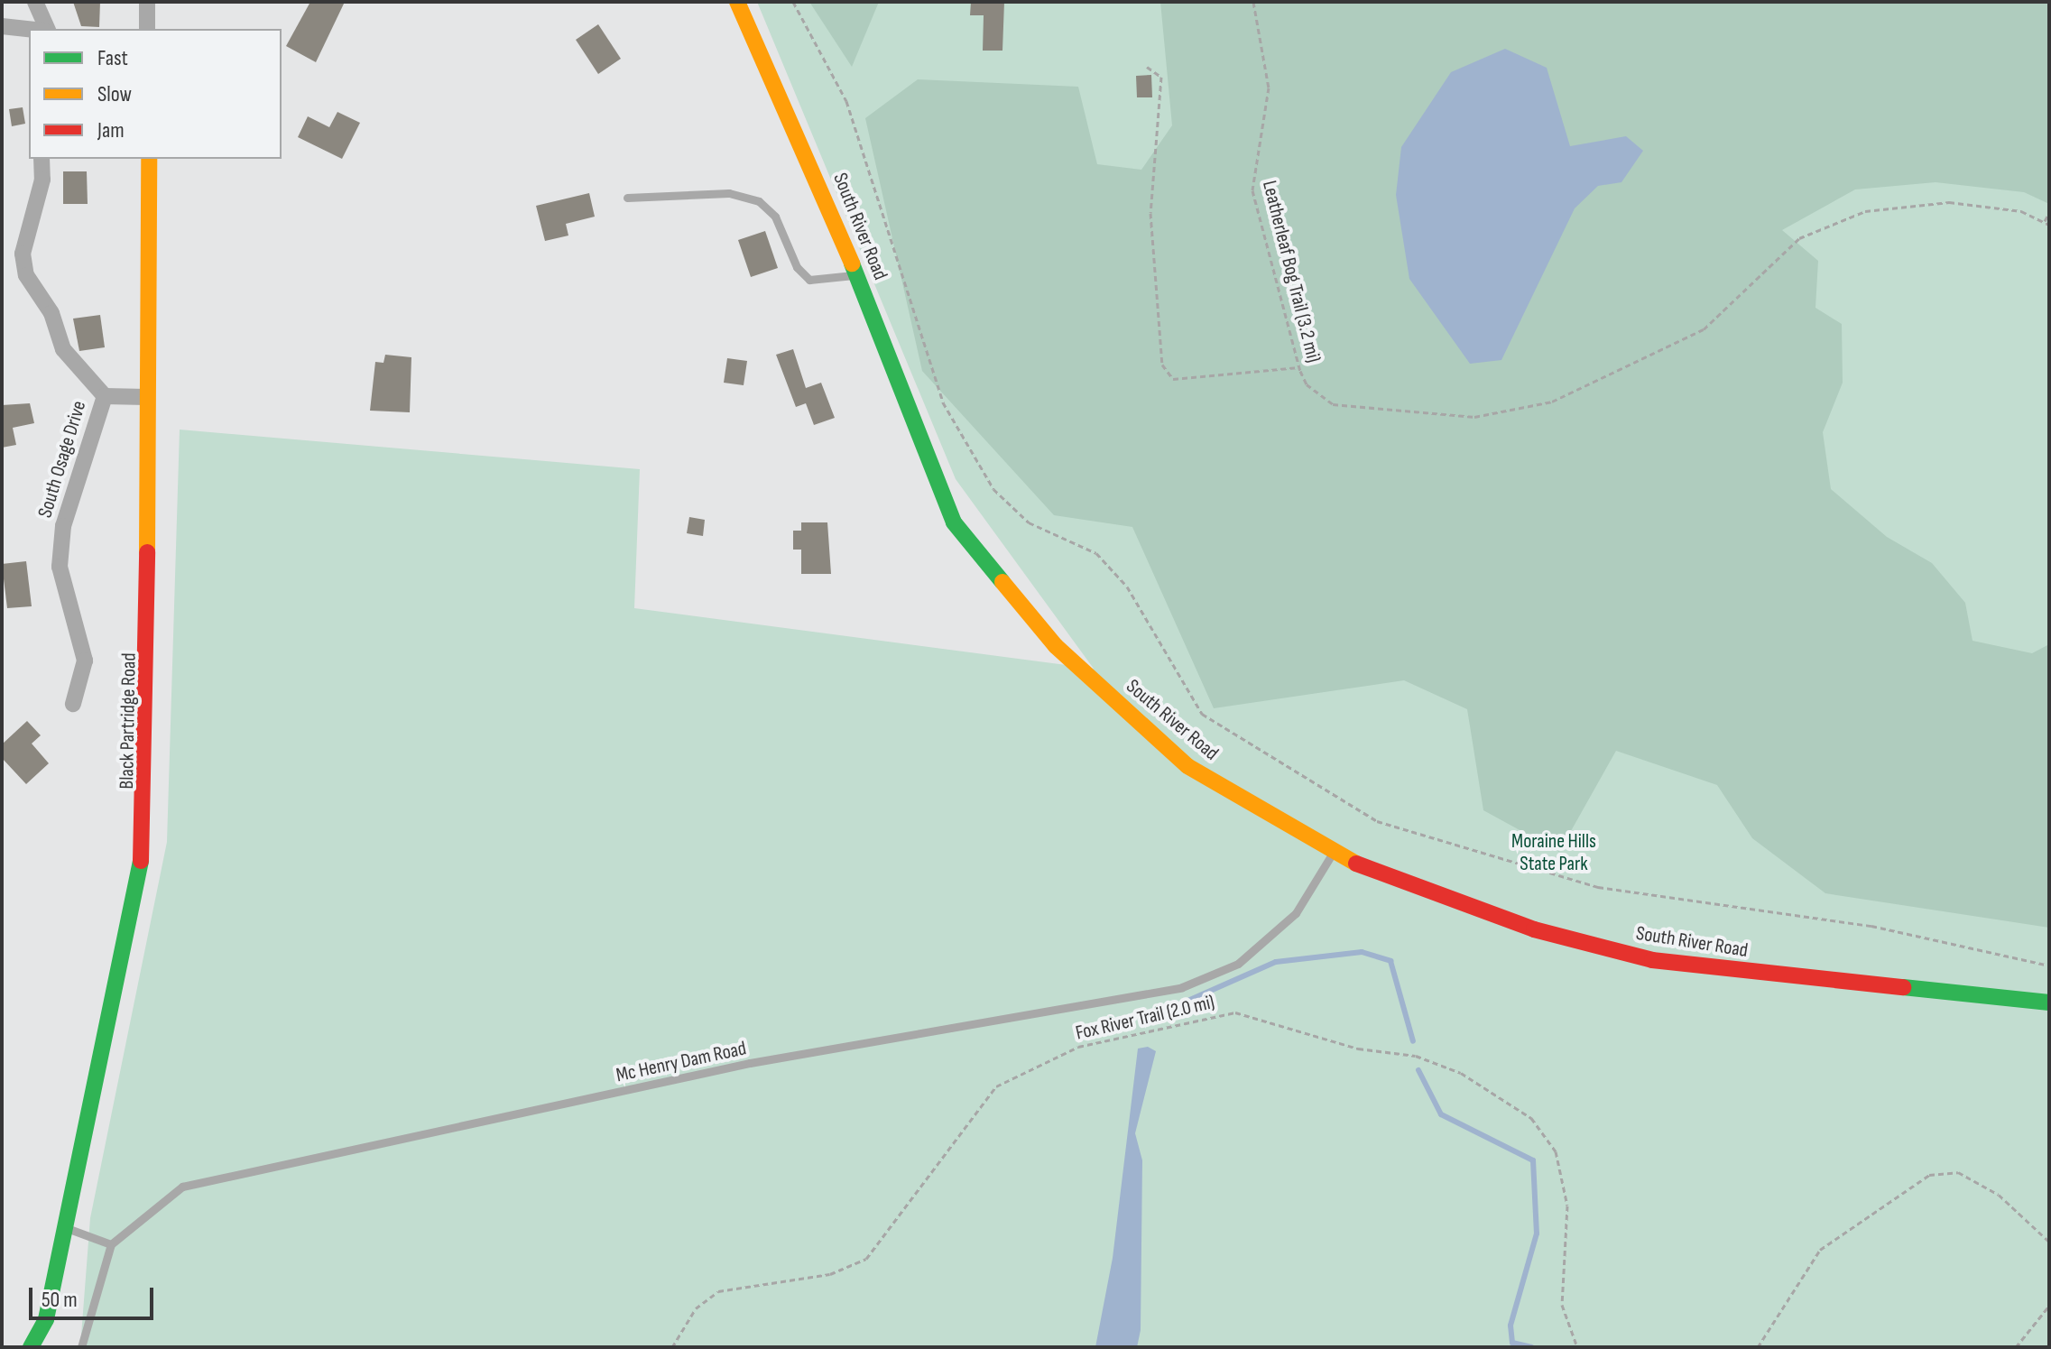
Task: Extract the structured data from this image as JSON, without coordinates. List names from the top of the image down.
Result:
{
  "streets": {
    "street": ["South River Road", "South Osage Drive", "Black Partridge Road"],
    "lane": ["Mc Henry Dam Road"],
    "path": ["Leatherleaf Bog Trail (3.2 mi)", "Fox River Trail (2.0 mi)"]
  },
  "crossings": [
    ["South River Road", "Mc Henry Dam Road"],
    ["South Osage Drive", "Black Partridge Road"]
  ],
  "parks": ["Moraine Hills State Park"],
  "legend": ["Fast", "Slow", "Jam"],
  "scale_bar": "50 m"
}
